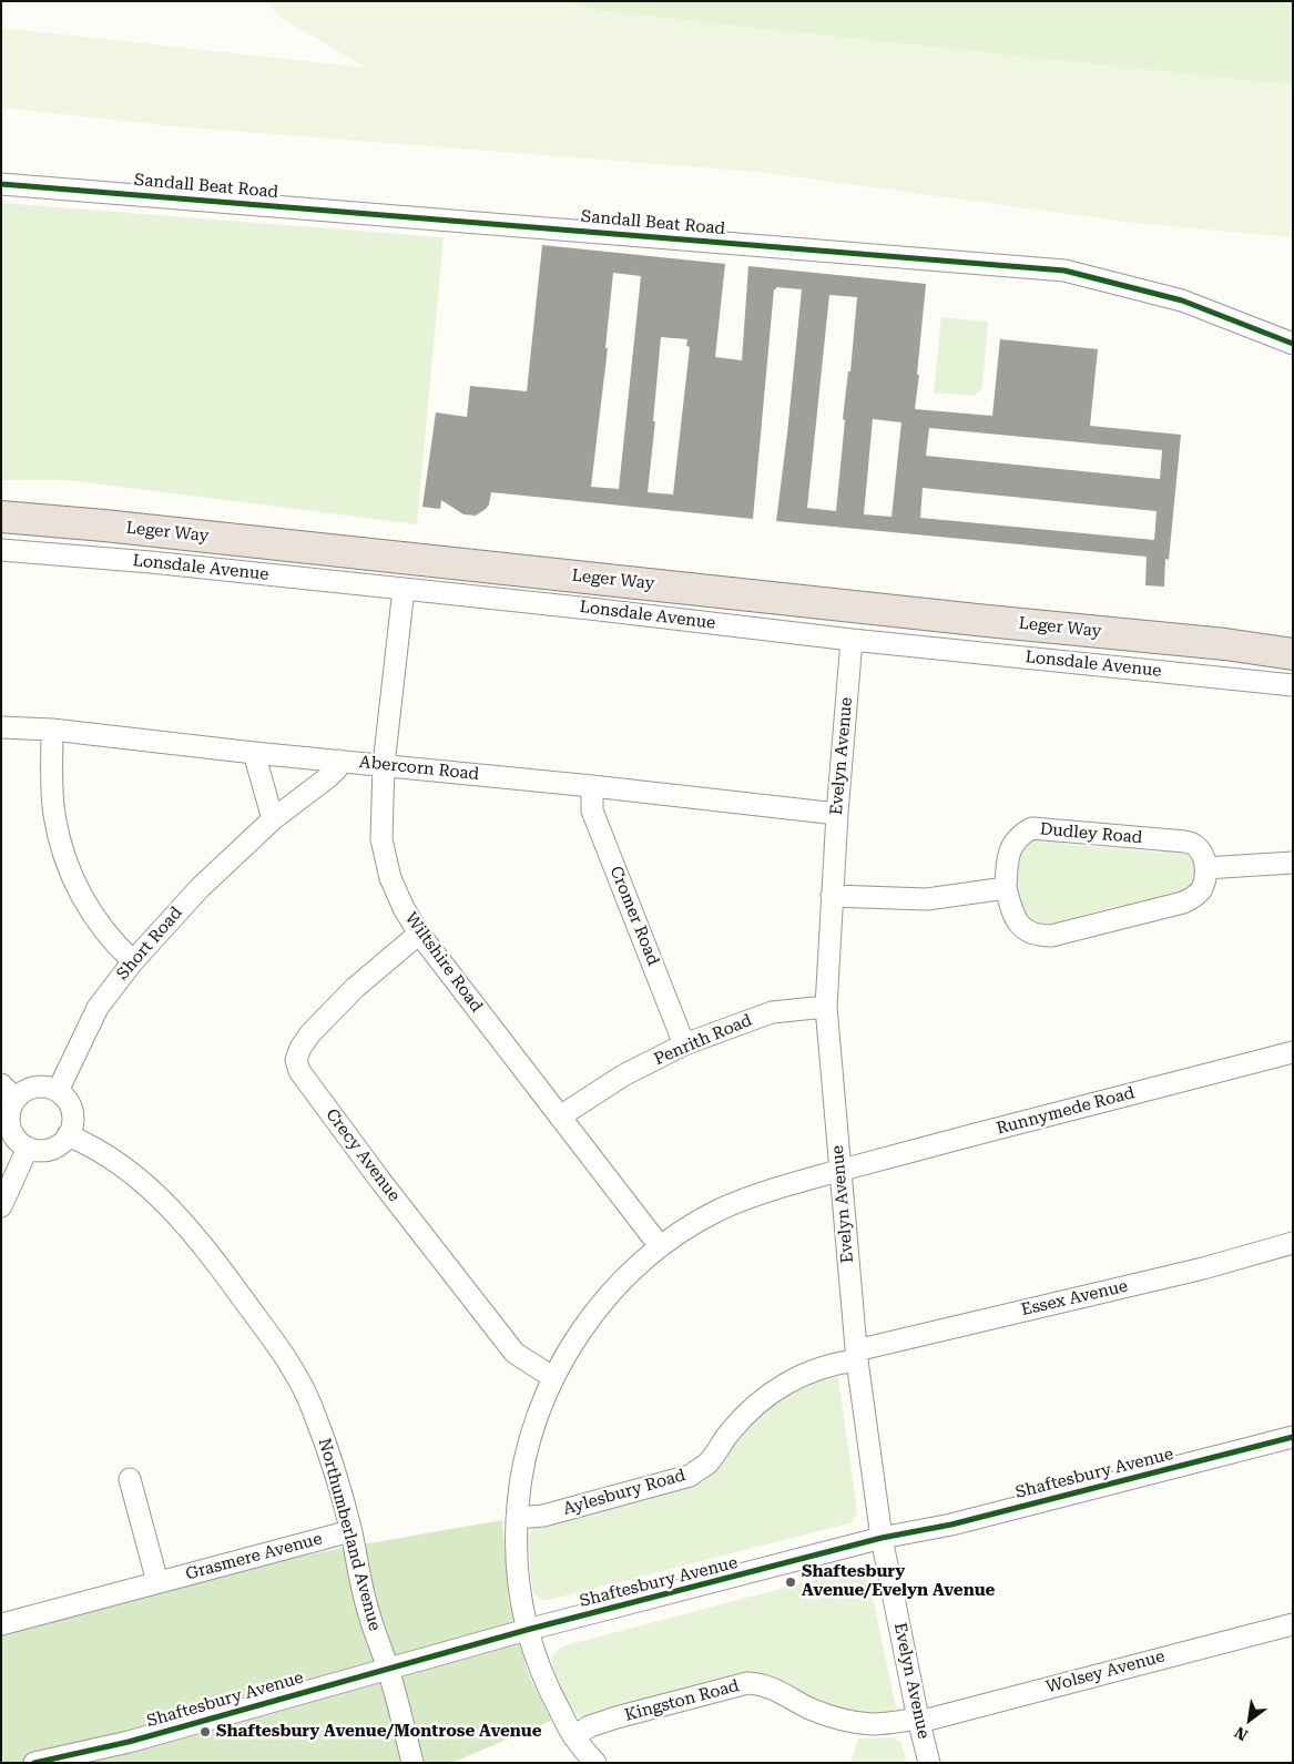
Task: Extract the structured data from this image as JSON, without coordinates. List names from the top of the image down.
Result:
{
  "streets": {
    "highway": ["Leger Way"],
    "street": [
      "Sandall Beat Road",
      "Lonsdale Avenue",
      "Evelyn Avenue",
      "Abercorn Road",
      "Dudley Road",
      "Cromer Road",
      "Short Road",
      "Wiltshire Road",
      "Penrith Road",
      "Runnymede Road",
      "Crecy Avenue",
      "Essex Avenue",
      "Shaftesbury Avenue",
      "Aylesbury Road",
      "Northumberland Avenue",
      "Grasmere Avenue",
      "Wolsey Avenue",
      "Kingston Road"
    ]
  },
  "crossings": [
    ["Lonsdale Avenue", "Evelyn Avenue"],
    ["Lonsdale Avenue", "Wiltshire Road"],
    ["Evelyn Avenue", "Abercorn Road"],
    ["Evelyn Avenue", "Penrith Road"],
    ["Evelyn Avenue", "Runnymede Road"],
    ["Evelyn Avenue", "Essex Avenue"],
    ["Evelyn Avenue", "Shaftesbury Avenue"],
    ["Evelyn Avenue", "Aylesbury Road"],
    ["Evelyn Avenue", "Wolsey Avenue"],
    ["Evelyn Avenue", "Kingston Road"],
    ["Abercorn Road", "Cromer Road"],
    ["Abercorn Road", "Short Road"],
    ["Abercorn Road", "Wiltshire Road"],
    ["Cromer Road", "Penrith Road"],
    ["Short Road", "Northumberland Avenue"],
    ["Wiltshire Road", "Penrith Road"],
    ["Wiltshire Road", "Runnymede Road"],
    ["Wiltshire Road", "Crecy Avenue"],
    ["Runnymede Road", "Crecy Avenue"],
    ["Runnymede Road", "Shaftesbury Avenue"],
    ["Runnymede Road", "Aylesbury Road"],
    ["Runnymede Road", "Kingston Road"],
    ["Essex Avenue", "Aylesbury Road"],
    ["Shaftesbury Avenue", "Northumberland Avenue"],
    ["Northumberland Avenue", "Grasmere Avenue"],
    ["Wolsey Avenue", "Kingston Road"]
  ],
  "places": ["Shaftesbury Avenue/Evelyn Avenue", "Shaftesbury Avenue/Montrose Avenue"],
  "north": "bottom left"
}
